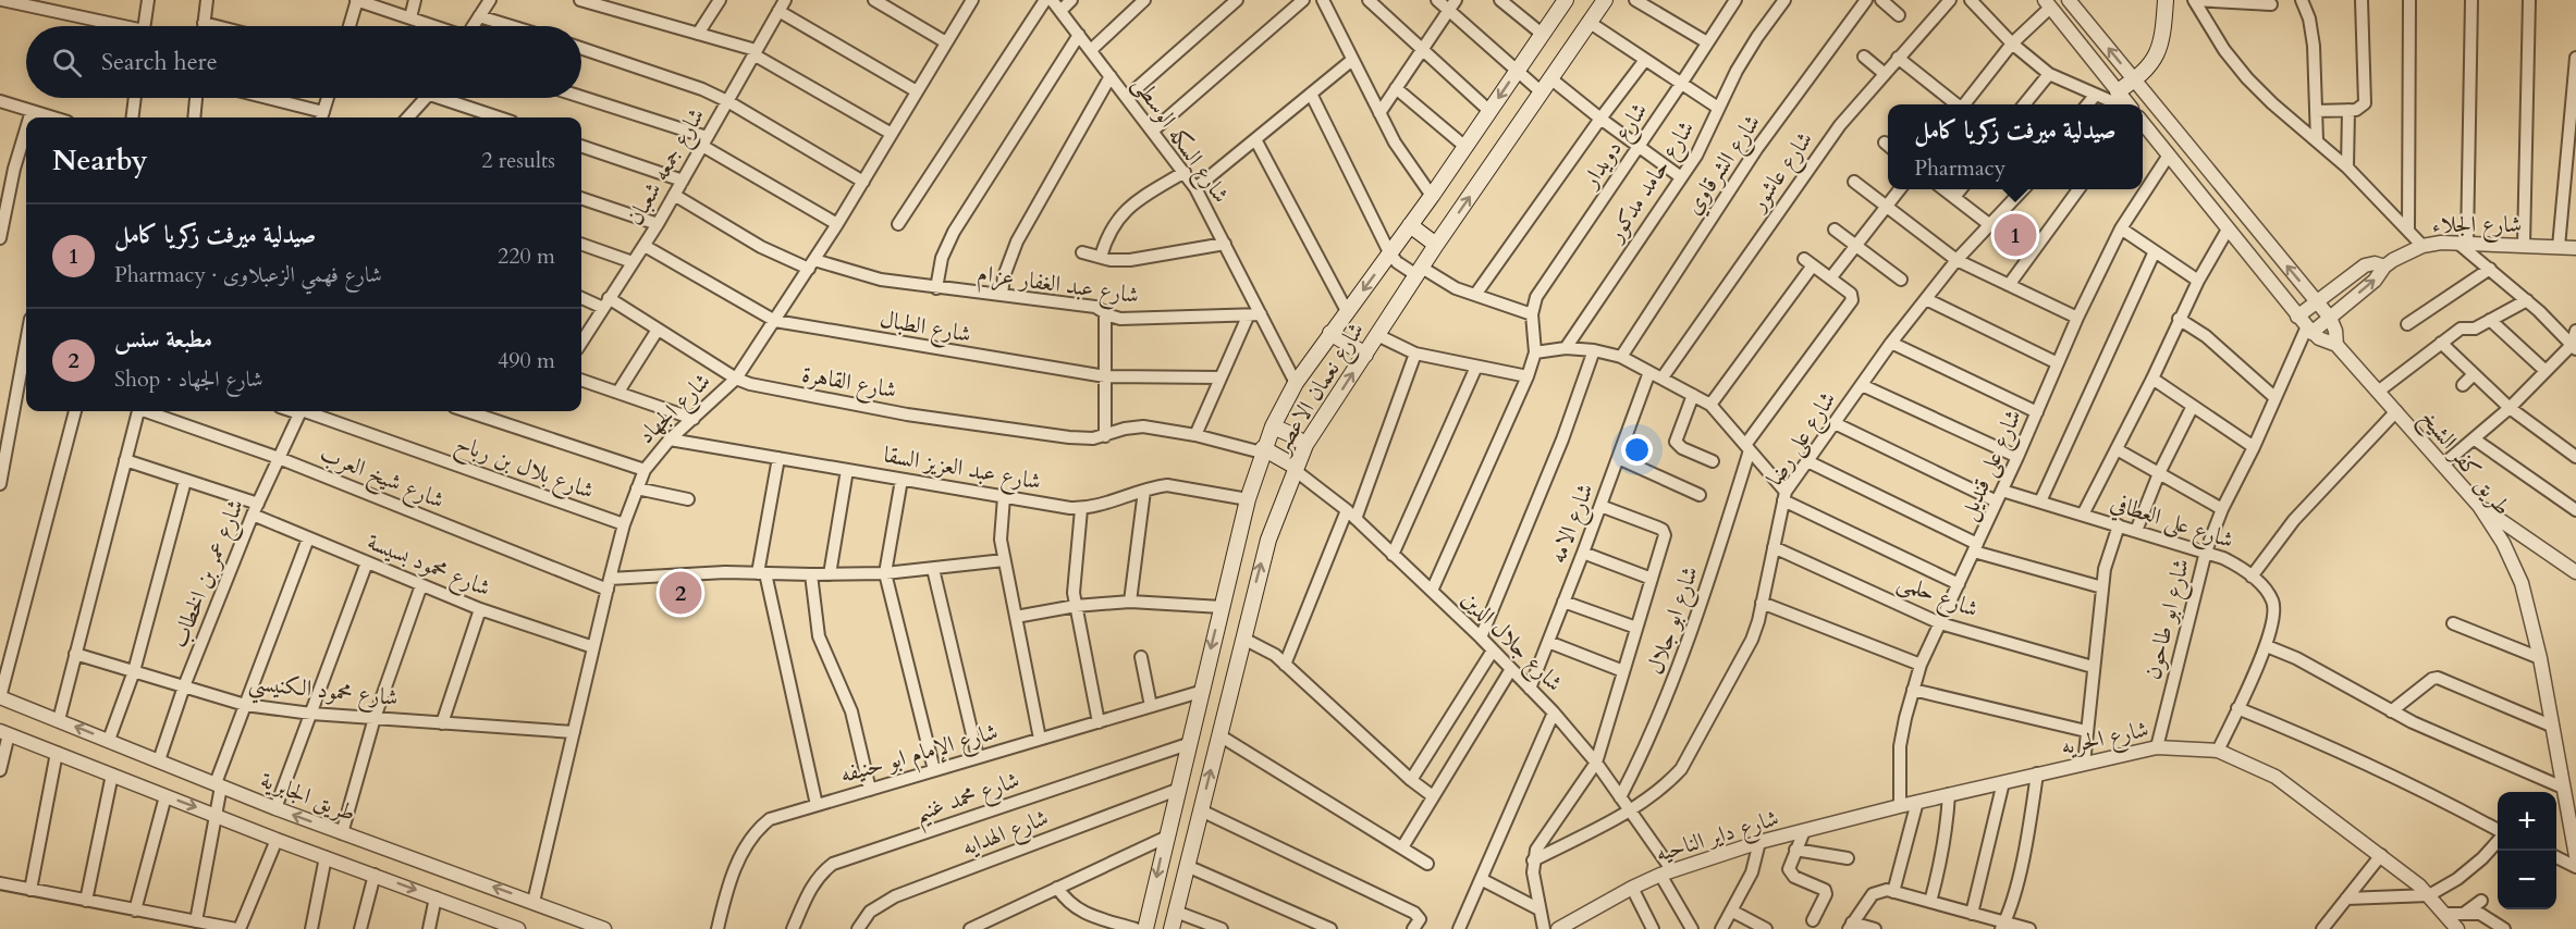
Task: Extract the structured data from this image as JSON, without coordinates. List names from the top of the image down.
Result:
{
  "streets": {
    "main road": ["شارع نعمان الاعصر"],
    "street": [
      "شارع السكه الوسطى",
      "شارع دويدار",
      "شارع الشرقاوي",
      "شارع جمعه شعبان",
      "شارع عاشور",
      "شارع حامد مدكور",
      "شارع الجلاء",
      "شارع عبد الغفار عزام",
      "شارع الطبال",
      "شارع القاهرة",
      "شارع الجهاد",
      "شارع على رضا",
      "طريق كفر الشيخ",
      "شارع على قنديل",
      "شارع بلال بن رباح",
      "شارع عبد العزيز السقا",
      "شارع شيخ العرب",
      "شارع على العطافي",
      "شارع الامه",
      "شارع محمود بسيسة",
      "شارع عمر بن الخطاب",
      "شارع حلمى",
      "شارع ابو طاحون",
      "شارع ابو جلال",
      "شارع جلال الدين",
      "شارع محمود الكنيسي",
      "شارع الحريه",
      "شارع الإمام ابو حنيفه",
      "طريق الجابرية",
      "شارع محمد غنيم",
      "شارع الهدايه",
      "شارع داير الناحيه"
    ]
  },
  "crossings": [
    ["شارع السكه الوسطى", "شارع عبد الغفار عزام"],
    ["شارع السكه الوسطى", "شارع نعمان الاعصر"],
    ["شارع جمعه شعبان", "شارع عبد الغفار عزام"],
    ["شارع جمعه شعبان", "شارع الطبال"],
    ["شارع جمعه شعبان", "شارع القاهرة"],
    ["شارع الجلاء", "طريق كفر الشيخ"],
    ["شارع الجلاء", "شارع ابو طاحون"],
    ["شارع عبد الغفار عزام", "شارع الجهاد"],
    ["شارع الطبال", "شارع الجهاد"],
    ["شارع القاهرة", "شارع نعمان الاعصر"],
    ["شارع القاهرة", "شارع الجهاد"],
    ["شارع نعمان الاعصر", "شارع عبد العزيز السقا"],
    ["شارع نعمان الاعصر", "شارع جلال الدين"],
    ["شارع نعمان الاعصر", "شارع الإمام ابو حنيفه"],
    ["شارع نعمان الاعصر", "شارع محمد غنيم"],
    ["شارع نعمان الاعصر", "شارع الهدايه"],
    ["شارع الجهاد", "شارع بلال بن رباح"],
    ["شارع الجهاد", "شارع عبد العزيز السقا"],
    ["شارع الجهاد", "شارع شيخ العرب"],
    ["شارع الجهاد", "شارع محمود بسيسة"],
    ["شارع الجهاد", "شارع محمود الكنيسي"],
    ["شارع الجهاد", "طريق الجابرية"],
    ["شارع على رضا", "شارع على العطافي"],
    ["شارع على رضا", "شارع حلمى"],
    ["شارع على رضا", "شارع جلال الدين"],
    ["طريق كفر الشيخ", "شارع على قنديل"],
    ["طريق كفر الشيخ", "شارع ابو طاحون"],
    ["شارع على قنديل", "شارع على العطافي"],
    ["شارع على قنديل", "شارع حلمى"],
    ["شارع على قنديل", "شارع الحريه"],
    ["شارع على قنديل", "شارع داير الناحيه"],
    ["شارع شيخ العرب", "شارع عمر بن الخطاب"],
    ["شارع على العطافي", "شارع ابو طاحون"],
    ["شارع على العطافي", "شارع الحريه"],
    ["شارع الامه", "شارع جلال الدين"],
    ["شارع محمود بسيسة", "شارع عمر بن الخطاب"],
    ["شارع عمر بن الخطاب", "شارع محمود الكنيسي"],
    ["شارع عمر بن الخطاب", "طريق الجابرية"],
    ["شارع ابو طاحون", "شارع الحريه"],
    ["شارع ابو جلال", "شارع جلال الدين"],
    ["شارع جلال الدين", "شارع داير الناحيه"],
    ["شارع الحريه", "شارع داير الناحيه"]
  ],
  "page": {
    "search": "Search here",
    "popup": ["صيدلية ميرفت زكريا كامل", "Pharmacy"],
    "heading": ["Nearby", "2 results"],
    "list": [
      {
        "mark": "1",
        "name": "صيدلية ميرفت زكريا كامل",
        "note": "Pharmacy · شارع فهمي الزعبلاوى",
        "value": "220 m"
      },
      {
        "mark": "2",
        "name": "مطبعة سنس",
        "note": "Shop · شارع الجهاد",
        "value": "490 m"
      }
    ],
    "pins": ["1", "2"],
    "map_buttons": ["+", "−"]
  }
}
